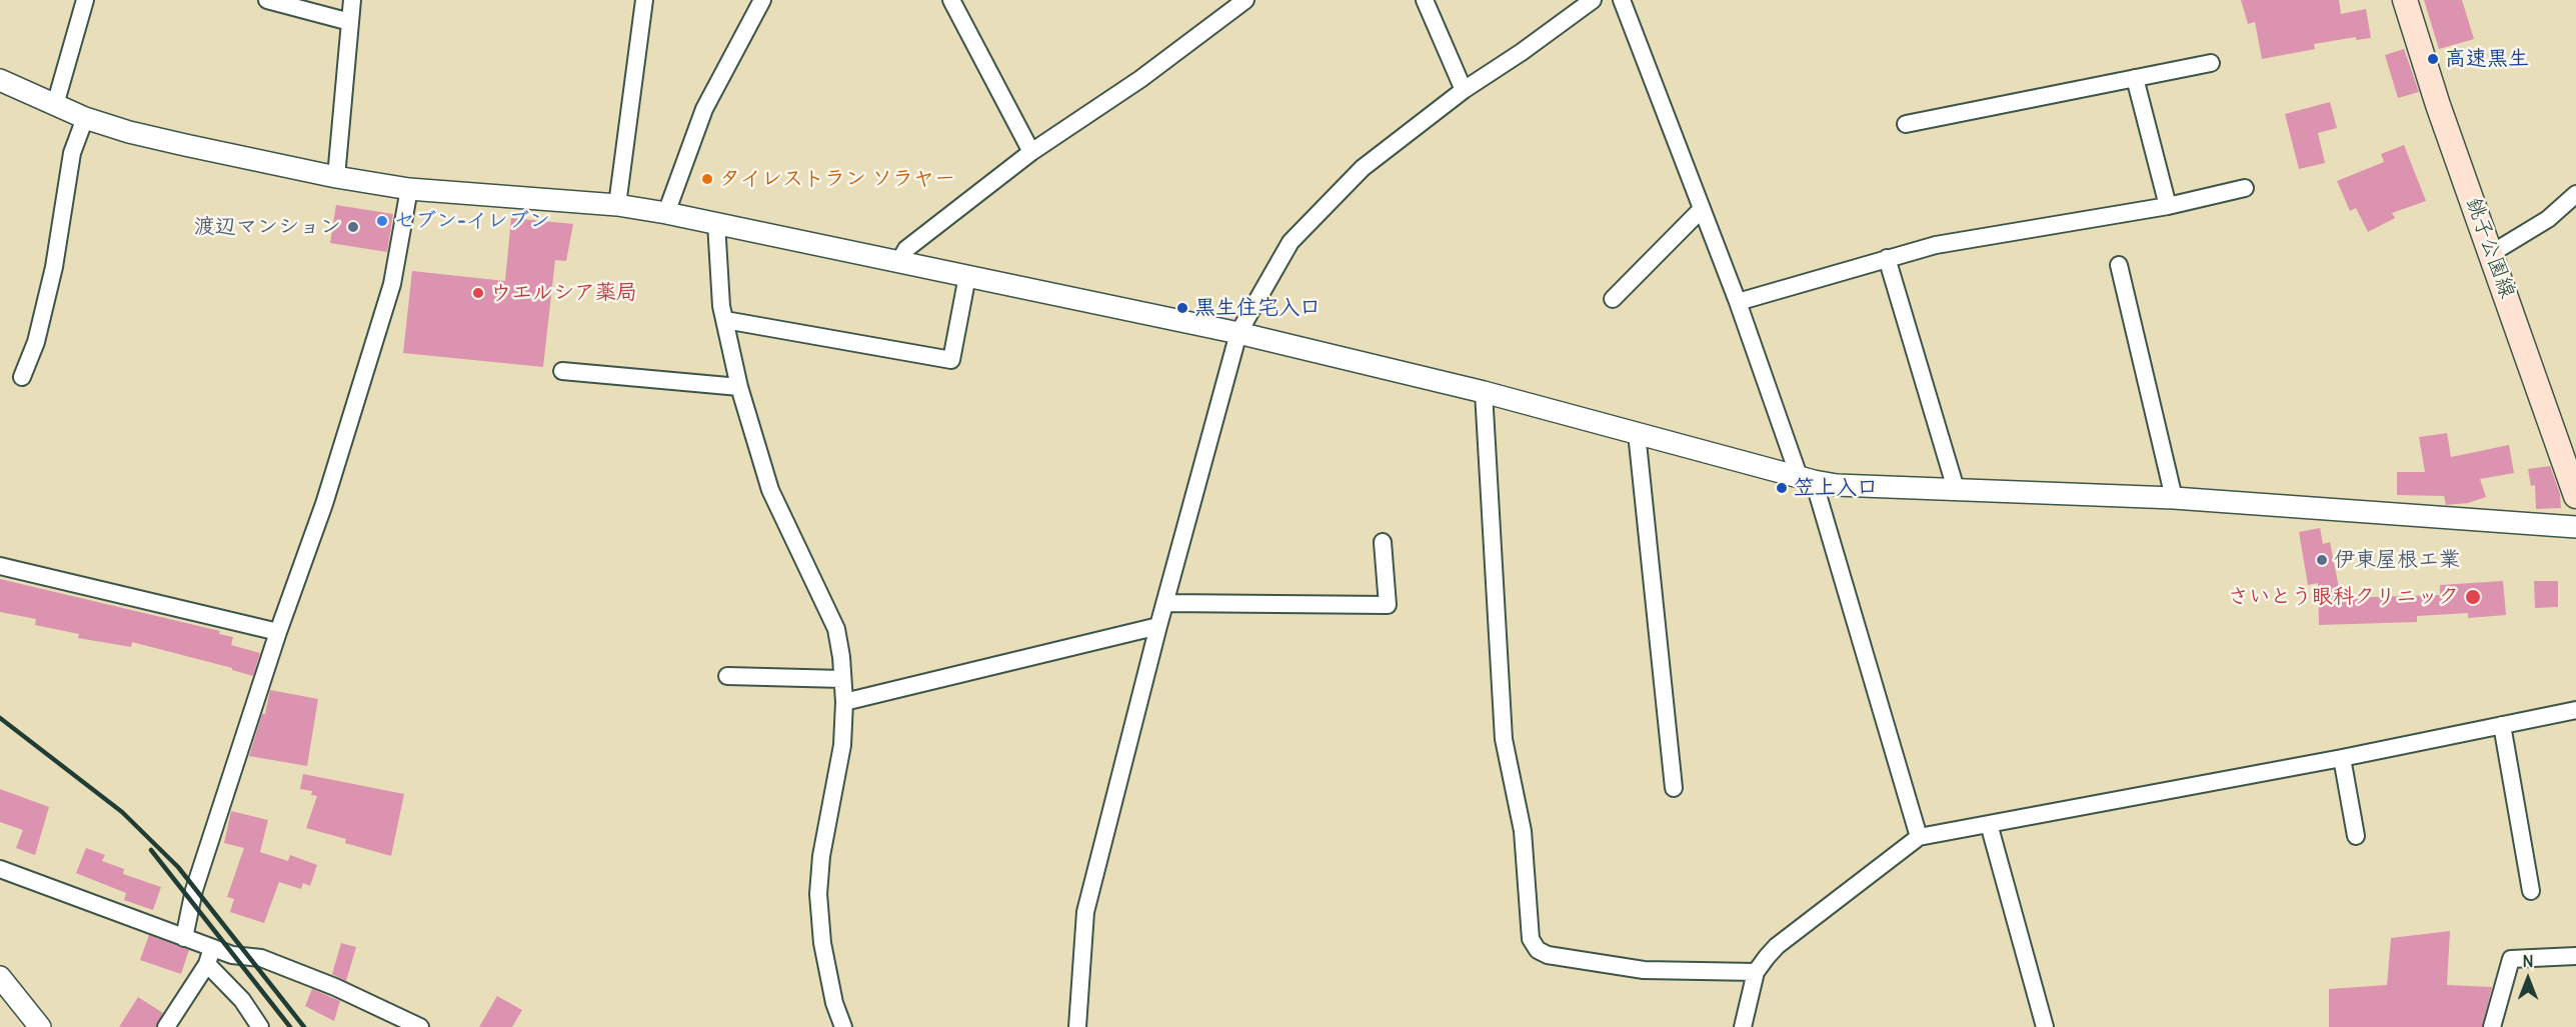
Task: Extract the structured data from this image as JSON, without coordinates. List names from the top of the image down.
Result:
{
  "streets": {
    "main road": ["銚子公園線"]
  },
  "places": [
    "高速黒生",
    "タイレストラン ソラヤー",
    "セブン-イレブン",
    "渡辺マンション",
    "ウエルシア薬局",
    "黒生住宅入口",
    "笠上入口",
    "伊東屋根エ業",
    "さいとう眼科クリニック"
  ],
  "north": "top"
}
